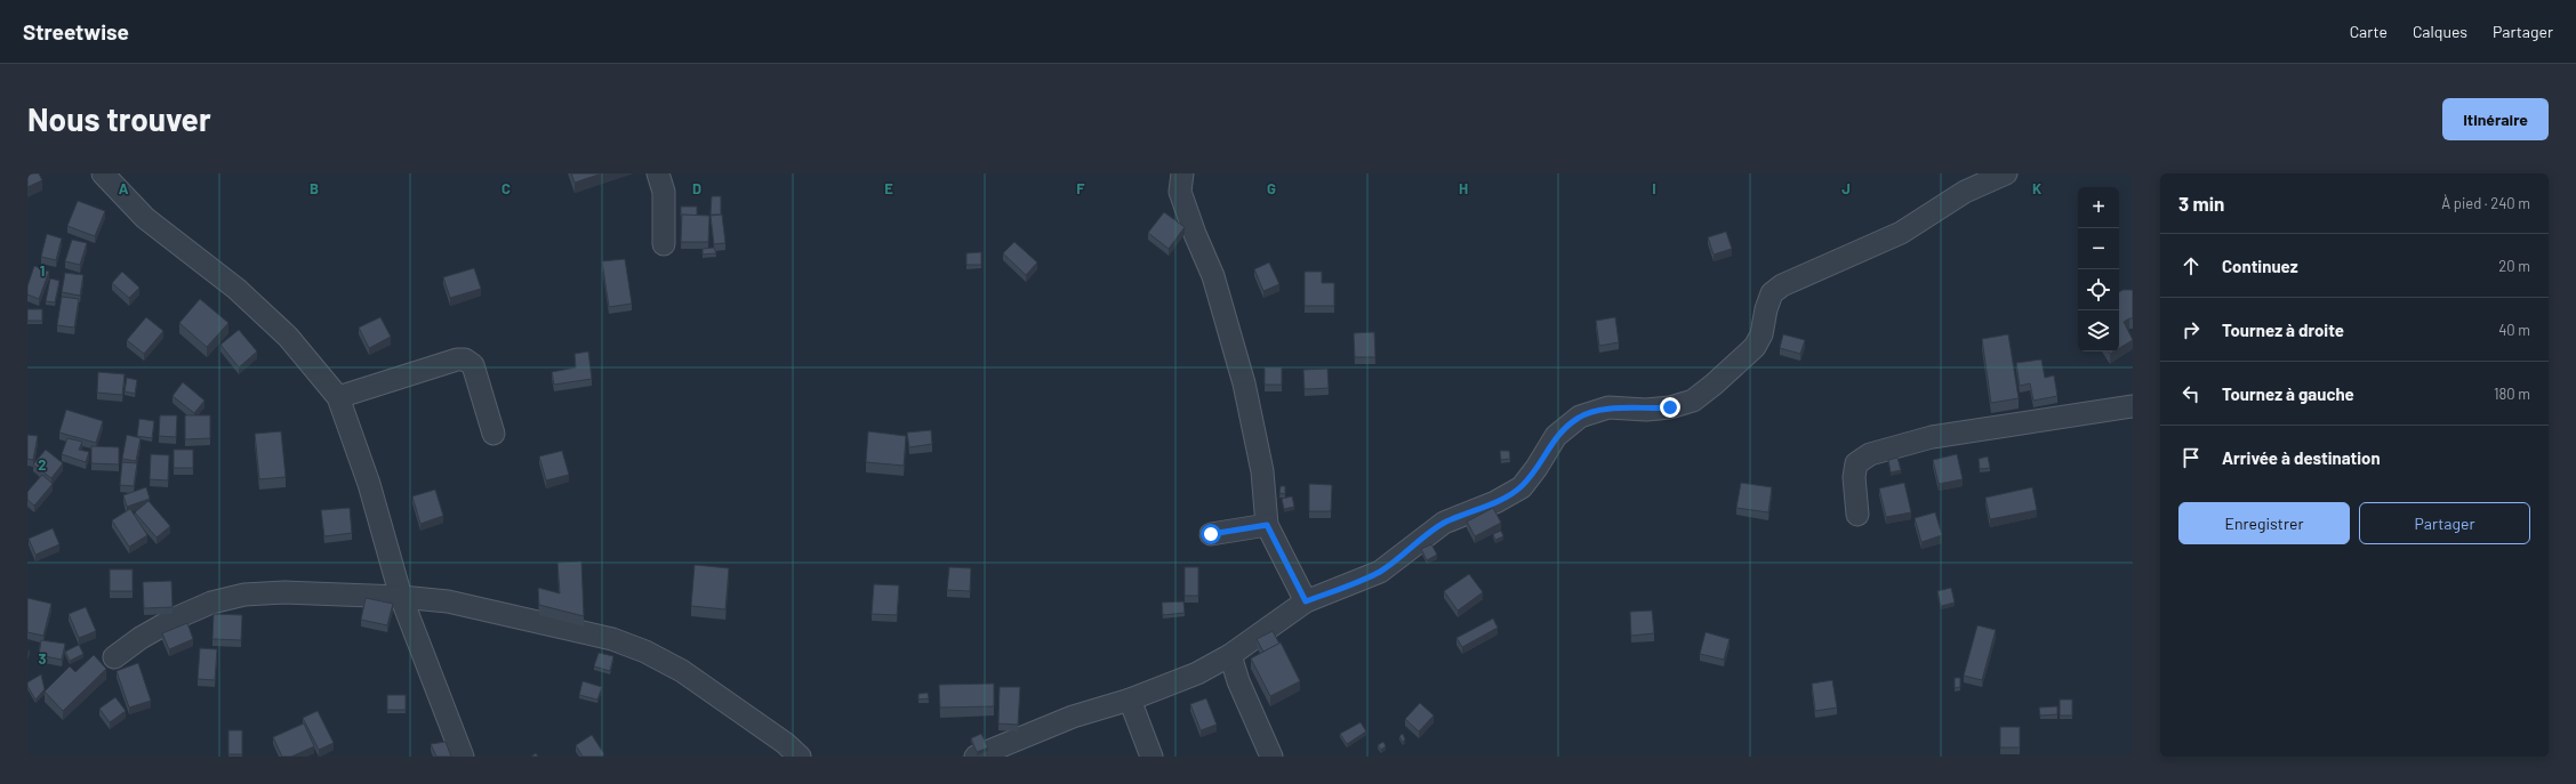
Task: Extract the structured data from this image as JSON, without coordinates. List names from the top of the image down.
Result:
{
  "page": {
    "header": "Streetwise",
    "nav": ["Carte", "Calques", "Partager"],
    "buttons": [
      "Itinéraire",
      ["Enregistrer", "Partager"]
    ],
    "title": "Nous trouver",
    "heading": ["3 min", "À pied · 240 m"],
    "map_buttons": ["+", "−"],
    "list": [
      ["Continuez", "20 m"],
      ["Tournez à droite", "40 m"],
      ["Tournez à gauche", "180 m"],
      "Arrivée à destination"
    ]
  },
  "grid": {
    "columns": [
      "A",
      "B",
      "C",
      "D",
      "E",
      "F",
      "G",
      "H",
      "I",
      "J",
      "K"
    ],
    "rows": ["1", "2", "3"]
  }
}
